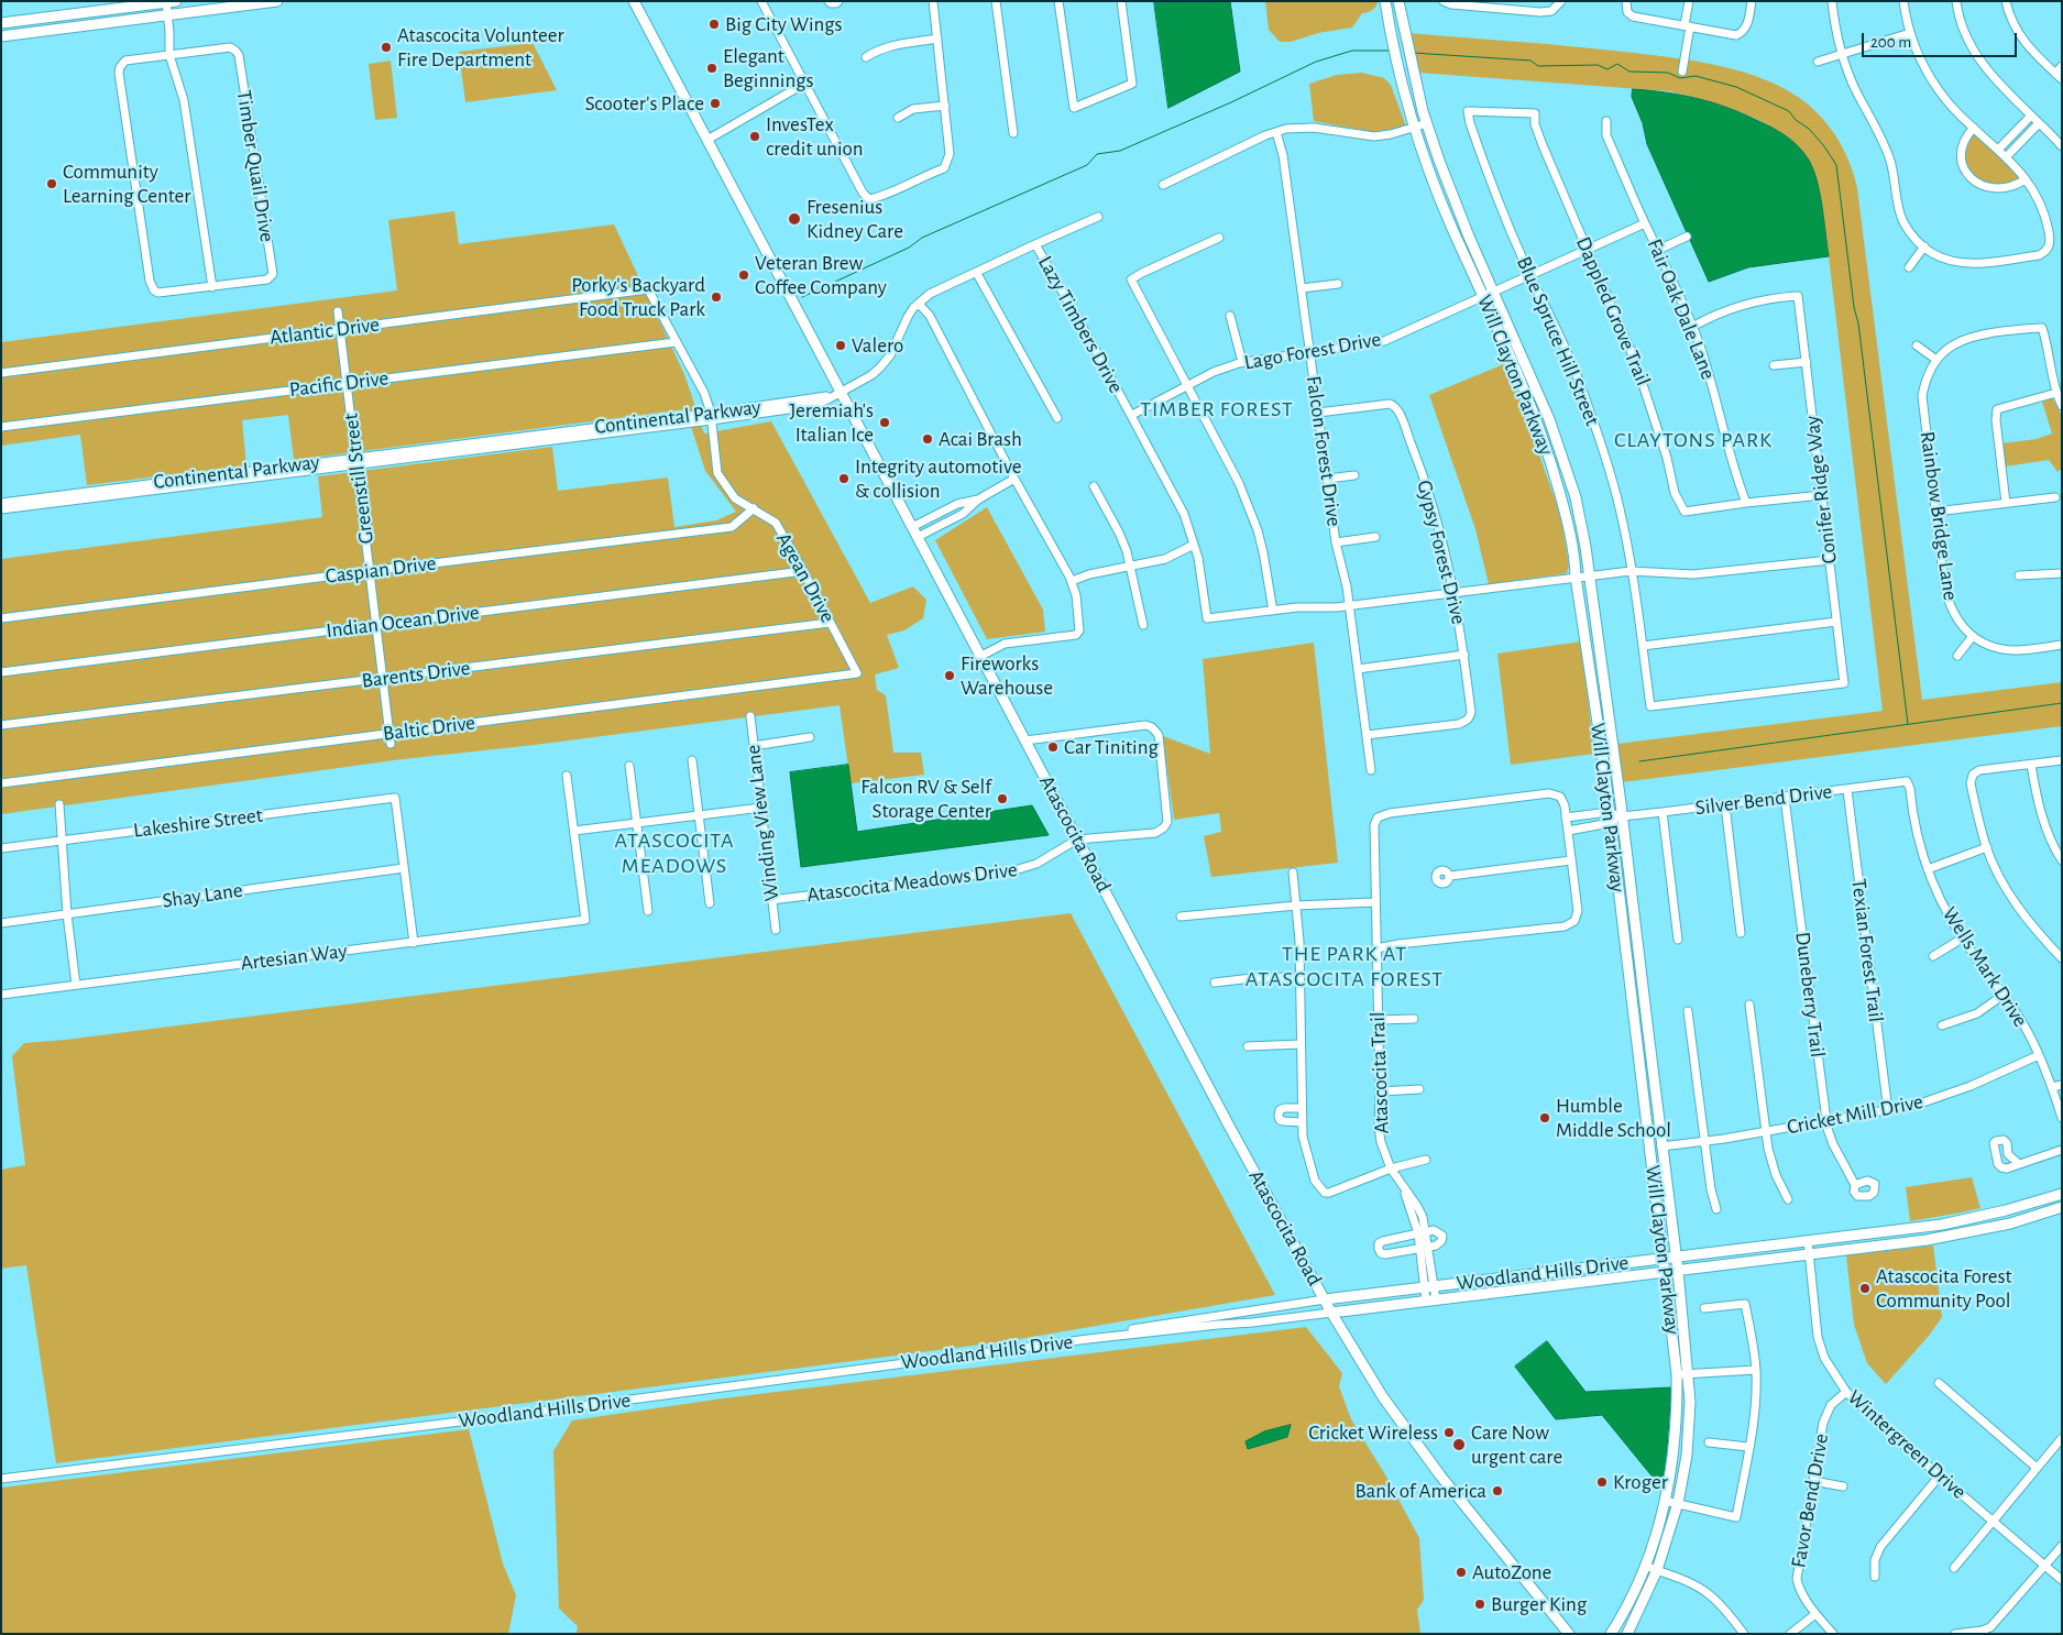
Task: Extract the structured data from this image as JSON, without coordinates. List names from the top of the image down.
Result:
{
  "streets": {
    "main road": ["Will Clayton Parkway", "Atascocita Road", "Woodland Hills Drive"],
    "street": [
      "Timber Quail Drive",
      "Fair Oak Dale Lane",
      "Dappled Grove Trail",
      "Lazy Timbers Drive",
      "Atlantic Drive",
      "Blue Spruce Hill Street",
      "Lago Forest Drive",
      "Pacific Drive",
      "Continental Parkway",
      "Falcon Forest Drive",
      "Greenstill Street",
      "Conifer Ridge Way",
      "Rainbow Bridge Lane",
      "Gypsy Forest Drive",
      "Caspian Drive",
      "Agean Drive",
      "Indian Ocean Drive",
      "Barents Drive",
      "Baltic Drive",
      "Silver Bend Drive",
      "Lakeshire Street",
      "Winding View Lane",
      "Atascocita Meadows Drive",
      "Shay Lane",
      "Texian Forest Trail",
      "Artesian Way",
      "Wells Mark Drive",
      "Duneberry Trail",
      "Atascocita Trail",
      "Cricket Mill Drive",
      "Wintergreen Drive",
      "Favor Bend Drive"
    ]
  },
  "crossings": [
    ["Fair Oak Dale Lane", "Dappled Grove Trail"],
    ["Fair Oak Dale Lane", "Lago Forest Drive"],
    ["Fair Oak Dale Lane", "Conifer Ridge Way"],
    ["Dappled Grove Trail", "Blue Spruce Hill Street"],
    ["Dappled Grove Trail", "Lago Forest Drive"],
    ["Lazy Timbers Drive", "Lago Forest Drive"],
    ["Atlantic Drive", "Greenstill Street"],
    ["Atlantic Drive", "Agean Drive"],
    ["Blue Spruce Hill Street", "Lago Forest Drive"],
    ["Blue Spruce Hill Street", "Conifer Ridge Way"],
    ["Lago Forest Drive", "Will Clayton Parkway"],
    ["Lago Forest Drive", "Falcon Forest Drive"],
    ["Will Clayton Parkway", "Silver Bend Drive"],
    ["Will Clayton Parkway", "Cricket Mill Drive"],
    ["Will Clayton Parkway", "Woodland Hills Drive"],
    ["Pacific Drive", "Greenstill Street"],
    ["Pacific Drive", "Agean Drive"],
    ["Continental Parkway", "Greenstill Street"],
    ["Continental Parkway", "Agean Drive"],
    ["Continental Parkway", "Atascocita Road"],
    ["Falcon Forest Drive", "Gypsy Forest Drive"],
    ["Greenstill Street", "Caspian Drive"],
    ["Greenstill Street", "Indian Ocean Drive"],
    ["Greenstill Street", "Barents Drive"],
    ["Greenstill Street", "Baltic Drive"],
    ["Caspian Drive", "Agean Drive"],
    ["Agean Drive", "Indian Ocean Drive"],
    ["Agean Drive", "Barents Drive"],
    ["Agean Drive", "Baltic Drive"],
    ["Silver Bend Drive", "Texian Forest Trail"],
    ["Silver Bend Drive", "Wells Mark Drive"],
    ["Silver Bend Drive", "Duneberry Trail"],
    ["Silver Bend Drive", "Atascocita Trail"],
    ["Lakeshire Street", "Shay Lane"],
    ["Winding View Lane", "Atascocita Meadows Drive"],
    ["Atascocita Road", "Atascocita Meadows Drive"],
    ["Atascocita Road", "Woodland Hills Drive"],
    ["Texian Forest Trail", "Cricket Mill Drive"],
    ["Wells Mark Drive", "Cricket Mill Drive"],
    ["Duneberry Trail", "Cricket Mill Drive"],
    ["Atascocita Trail", "Woodland Hills Drive"],
    ["Woodland Hills Drive", "Wintergreen Drive"],
    ["Wintergreen Drive", "Favor Bend Drive"]
  ],
  "districts": [
    "TIMBER FOREST",
    "CLAYTONS PARK",
    "ATASCOCITA MEADOWS",
    "THE PARK AT ATASCOCITA FOREST"
  ],
  "places": [
    "Big City Wings",
    "Atascocita Volunteer Fire Department",
    "Elegant Beginnings",
    "Scooter's Place",
    "InvesTex credit union",
    "Community Learning Center",
    "Fresenius Kidney Care",
    "Veteran Brew Coffee Company",
    "Porky's Backyard Food Truck Park",
    "Valero",
    "Jeremiah's Italian Ice",
    "Acai Brash",
    "Integrity automotive & collision",
    "Fireworks Warehouse",
    "Car Tiniting",
    "Falcon RV & Self Storage Center",
    "Humble Middle School",
    "Atascocita Forest Community Pool",
    "Cricket Wireless",
    "Care Now urgent care",
    "Kroger",
    "Bank of America",
    "AutoZone",
    "Burger King"
  ],
  "scale_bar": "200 m"
}
